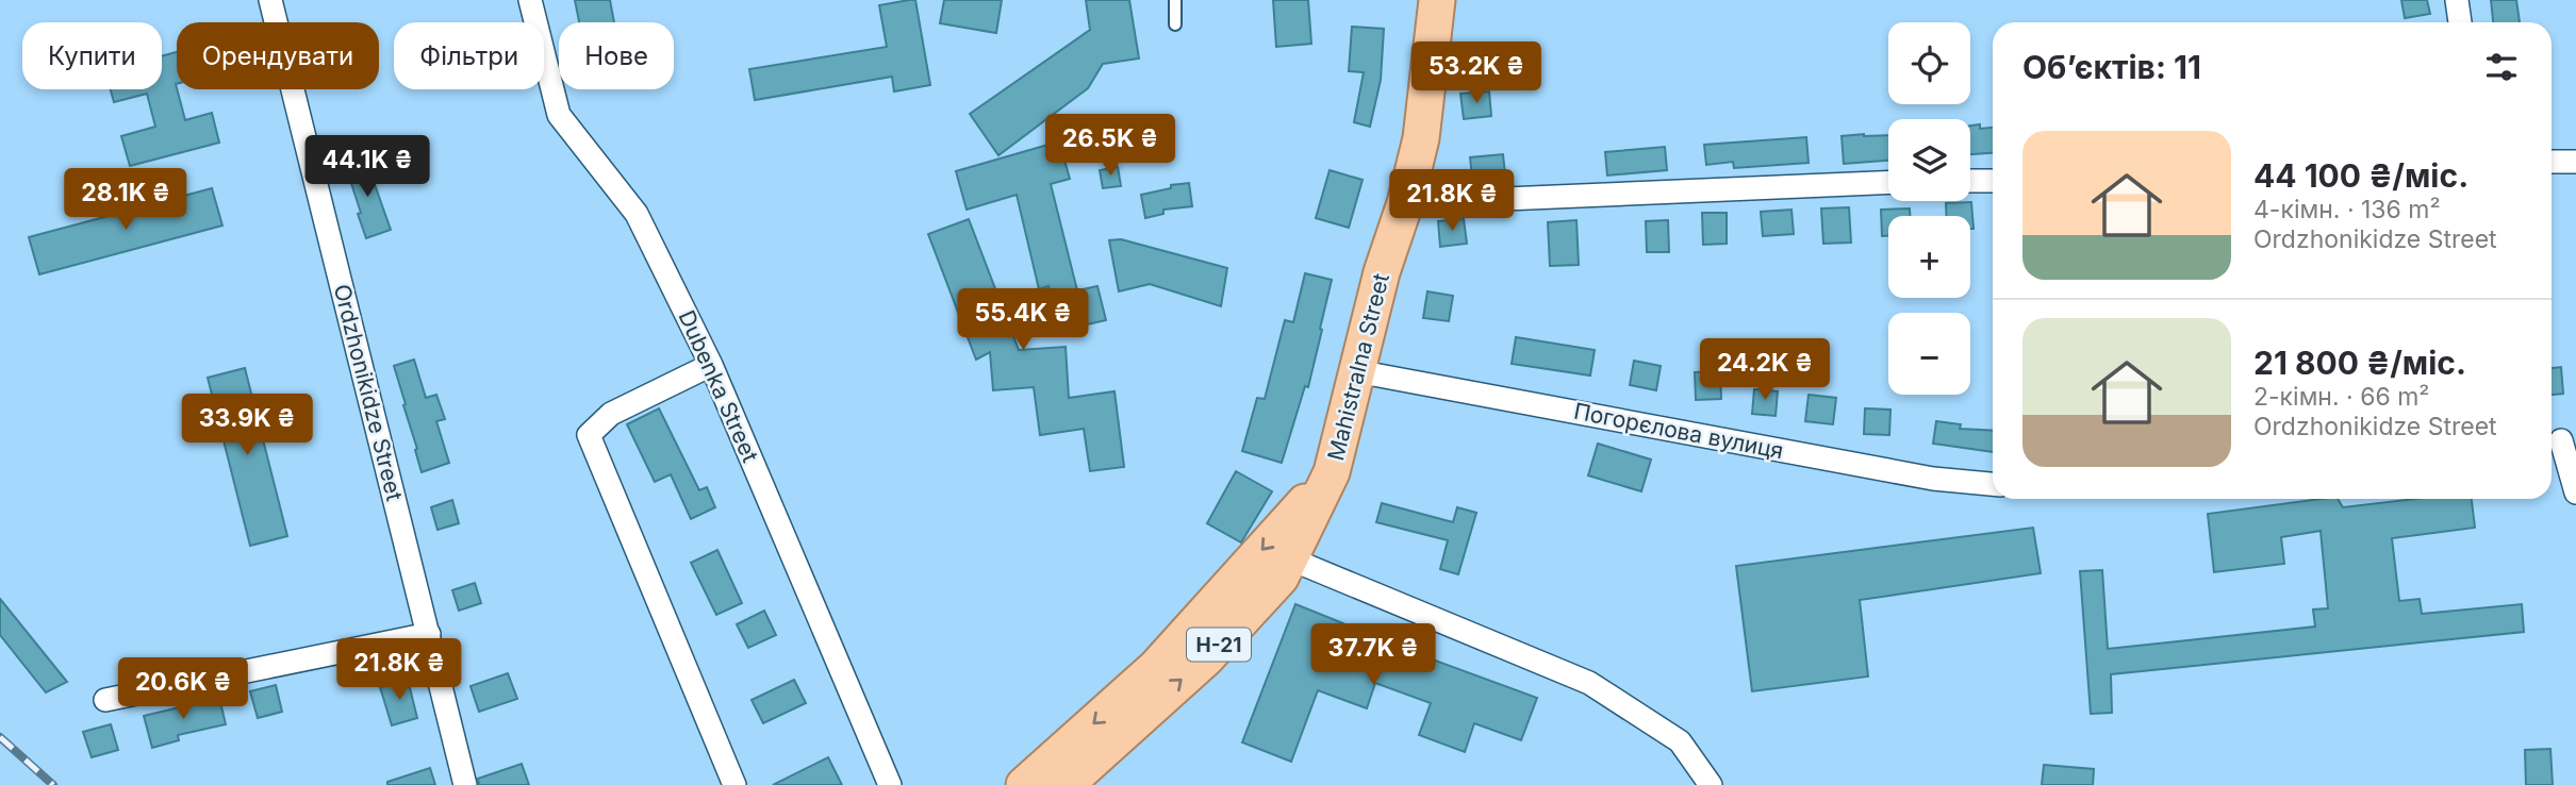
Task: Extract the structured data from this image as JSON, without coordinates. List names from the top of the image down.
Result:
{
  "streets": {
    "main road": ["Mahistralna Street", "Н-21"],
    "street": ["Dubenka Street", "Ordzhonikidze Street", "Погорєлова вулиця"]
  },
  "crossings": [
    ["Mahistralna Street", "Погорєлова вулиця"]
  ],
  "page": {
    "map_buttons": ["+", "−"],
    "chip": [
      "Купити",
      "Орендувати",
      "Фільтри",
      "Нове"
    ],
    "heading": "Об’єктів: 11",
    "price": [
      "53.2K ₴",
      "26.5K ₴",
      "44.1K ₴",
      "28.1K ₴",
      "21.8K ₴",
      "55.4K ₴",
      "24.2K ₴",
      "33.9K ₴",
      "37.7K ₴",
      "21.8K ₴",
      "20.6K ₴"
    ],
    "list": [
      {
        "name": "44 100 ₴/міс.",
        "note": "4-кімн. · 136 m² · Ordzhonikidze Street"
      },
      {
        "name": "21 800 ₴/міс.",
        "note": "2-кімн. · 66 m² · Ordzhonikidze Street"
      }
    ]
  }
}
